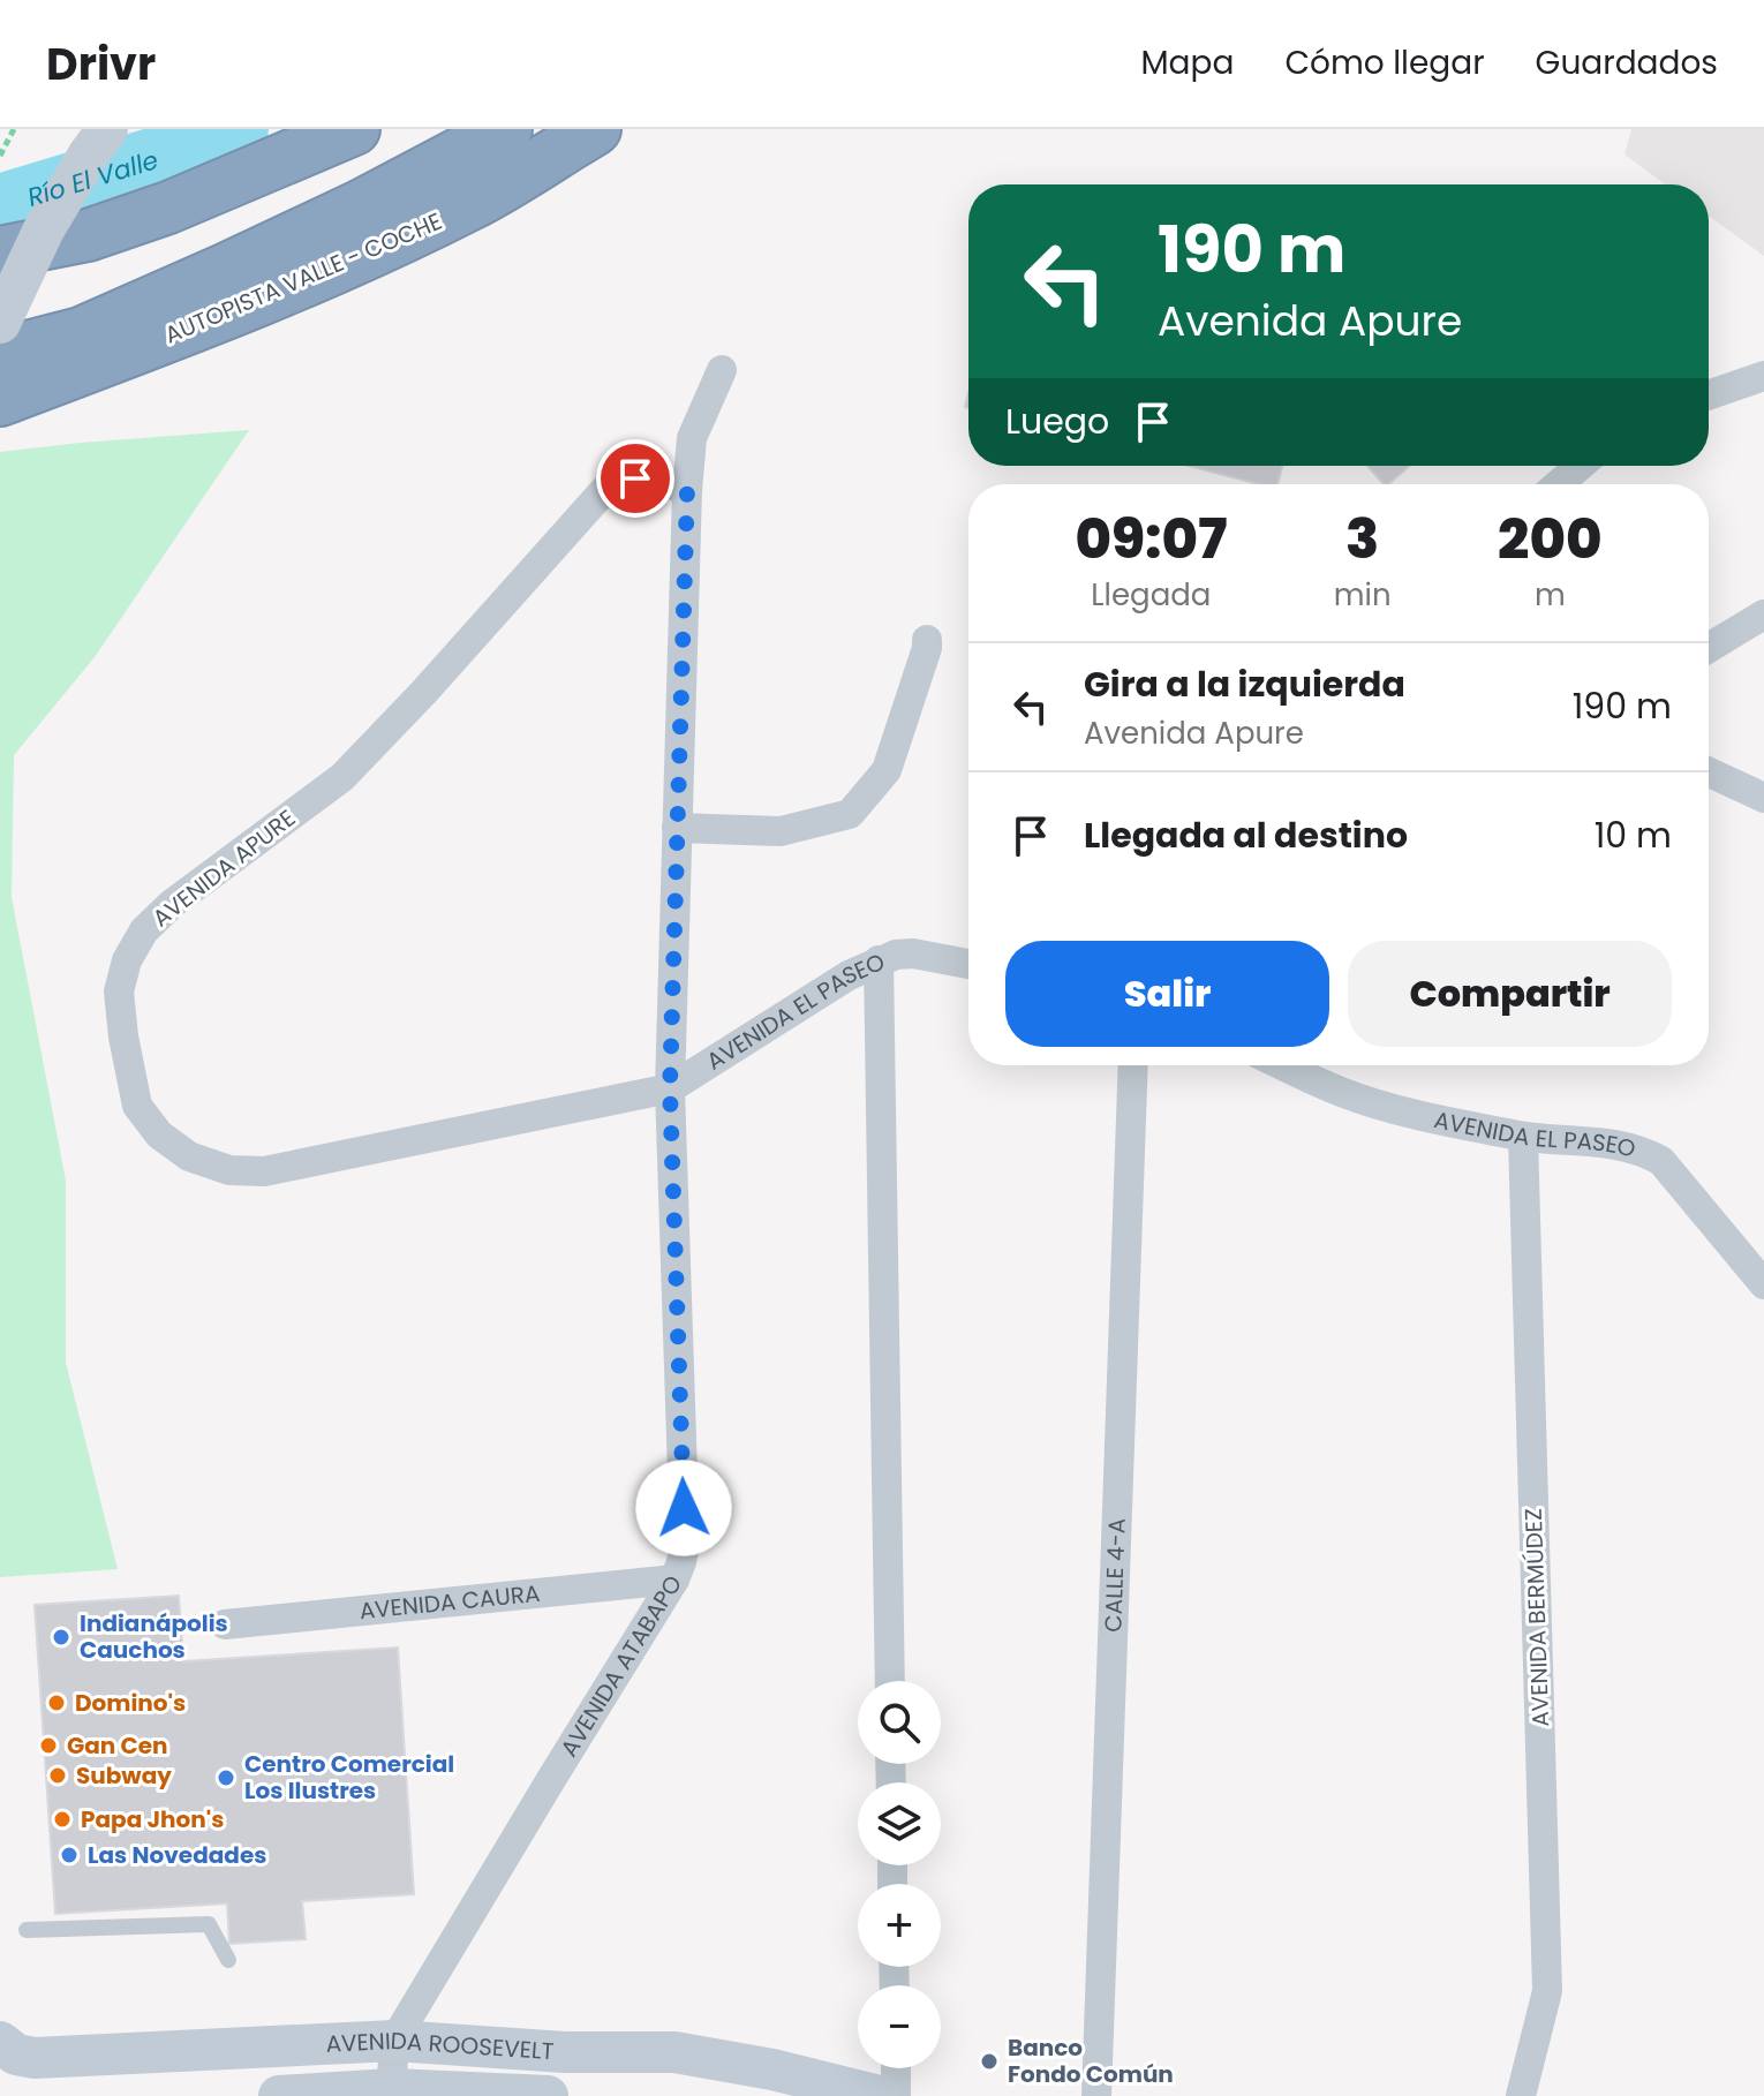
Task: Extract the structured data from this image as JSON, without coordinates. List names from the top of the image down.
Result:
{
  "streets": {
    "highway": ["AUTOPISTA VALLE - COCHE"],
    "street": [
      "AVENIDA APURE",
      "AVENIDA EL PASEO",
      "CALLE 4-A",
      "AVENIDA CAURA",
      "AVENIDA BERMÚDEZ",
      "AVENIDA ATABAPO",
      "AVENIDA ROOSEVELT"
    ]
  },
  "crossings": [
    ["AVENIDA APURE", "AVENIDA EL PASEO"],
    ["AVENIDA APURE", "AVENIDA ATABAPO"],
    ["AVENIDA EL PASEO", "AVENIDA BERMÚDEZ"],
    ["AVENIDA EL PASEO", "AVENIDA ATABAPO"],
    ["AVENIDA CAURA", "AVENIDA ATABAPO"],
    ["AVENIDA ATABAPO", "AVENIDA ROOSEVELT"]
  ],
  "water": ["Río El Valle"],
  "places": [
    "Indianápolis Cauchos",
    "Domino's",
    "Gan Cen",
    "Subway",
    "Centro Comercial Los Ilustres",
    "Papa Jhon's",
    "Las Novedades",
    "Banco Fondo Común"
  ],
  "page": {
    "header": "Drivr",
    "nav": ["Mapa", "Cómo llegar", "Guardados"],
    "turn": ["190 m", "Avenida Apure"],
    "then": "Luego",
    "eta": [
      "09:07",
      "Llegada",
      "3",
      "min",
      "200",
      "m"
    ],
    "list": [
      {
        "name": "Gira a la izquierda",
        "note": "Avenida Apure",
        "value": "190 m"
      },
      {
        "name": "Llegada al destino",
        "value": "10 m"
      }
    ],
    "buttons": ["Salir", "Compartir"],
    "map_buttons": ["+", "−"]
  }
}
